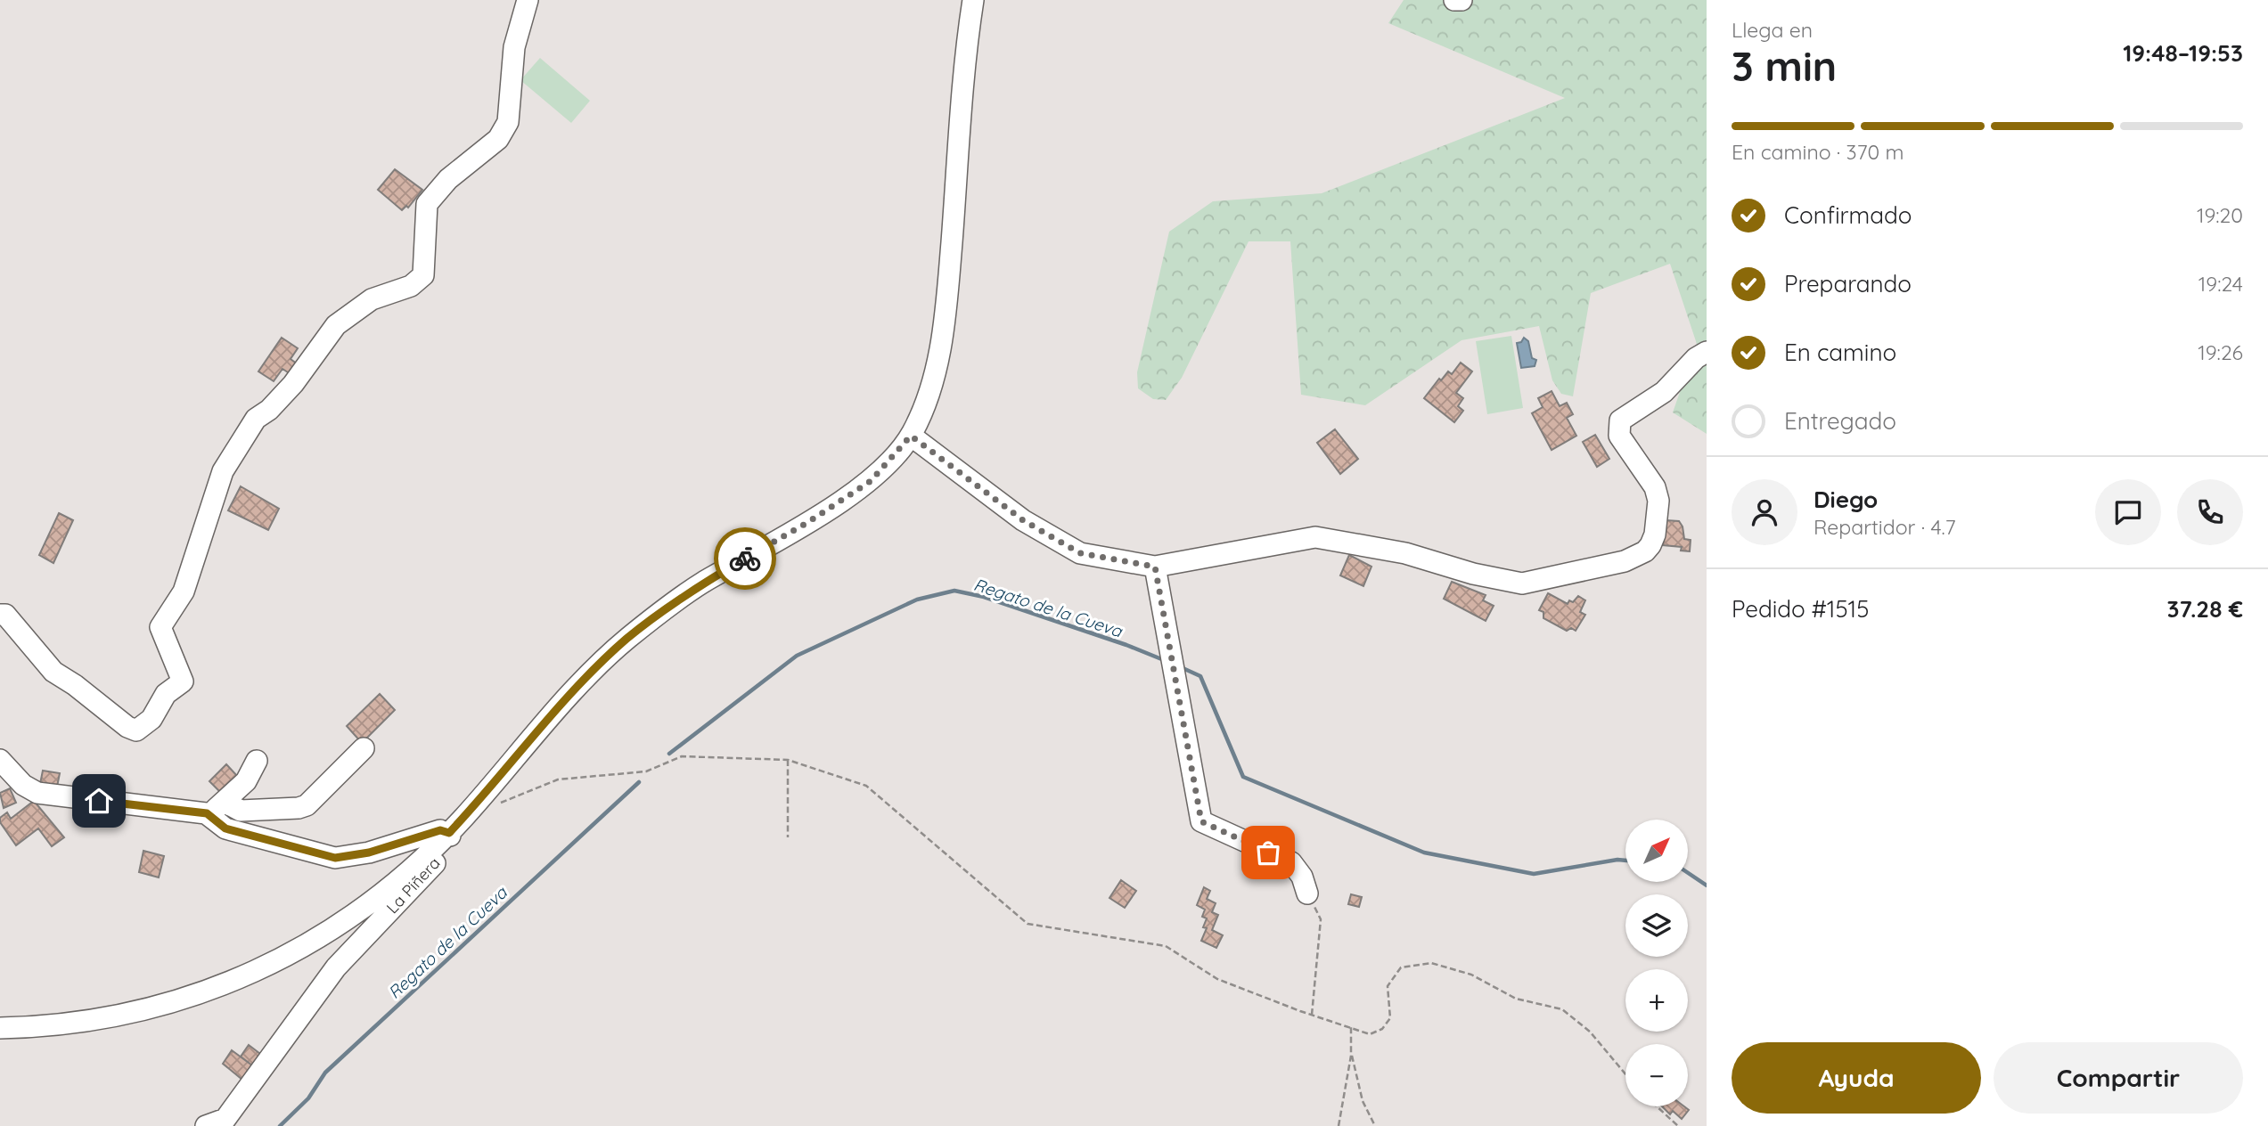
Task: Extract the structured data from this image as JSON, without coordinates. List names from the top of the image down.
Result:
{
  "streets": {
    "street": ["La Piñera"]
  },
  "water": ["Regato de la Cueva"],
  "north": "top right",
  "page": {
    "heading": ["3 min", "Llega en", "19:48–19:53"],
    "panel": [
      "Diego",
      "Repartidor · 4.7",
      "Pedido #1515",
      "37.28 €"
    ],
    "bar": "En camino · 370 m",
    "list": [
      ["Confirmado", "19:20"],
      ["Preparando", "19:24"],
      ["En camino", "19:26"],
      "Entregado"
    ],
    "map_buttons": ["+", "−"],
    "buttons": ["Ayuda", "Compartir"]
  }
}
